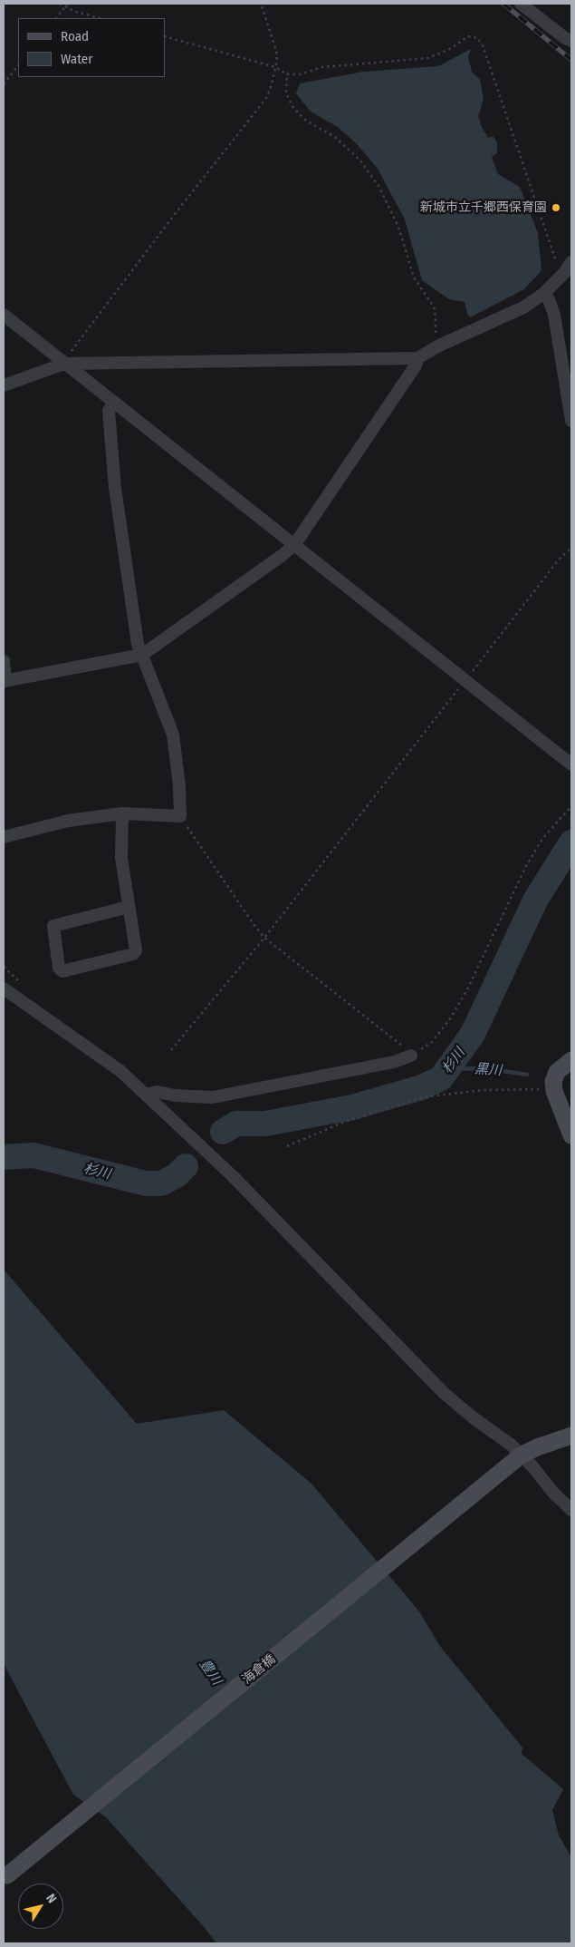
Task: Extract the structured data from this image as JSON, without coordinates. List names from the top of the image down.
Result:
{
  "streets": {
    "street": ["海倉橋"]
  },
  "water": ["杉川", "黒川", "豊川"],
  "places": ["新城市立千郷西保育園"],
  "legend": ["Road", "Water"],
  "north": "top right"
}
